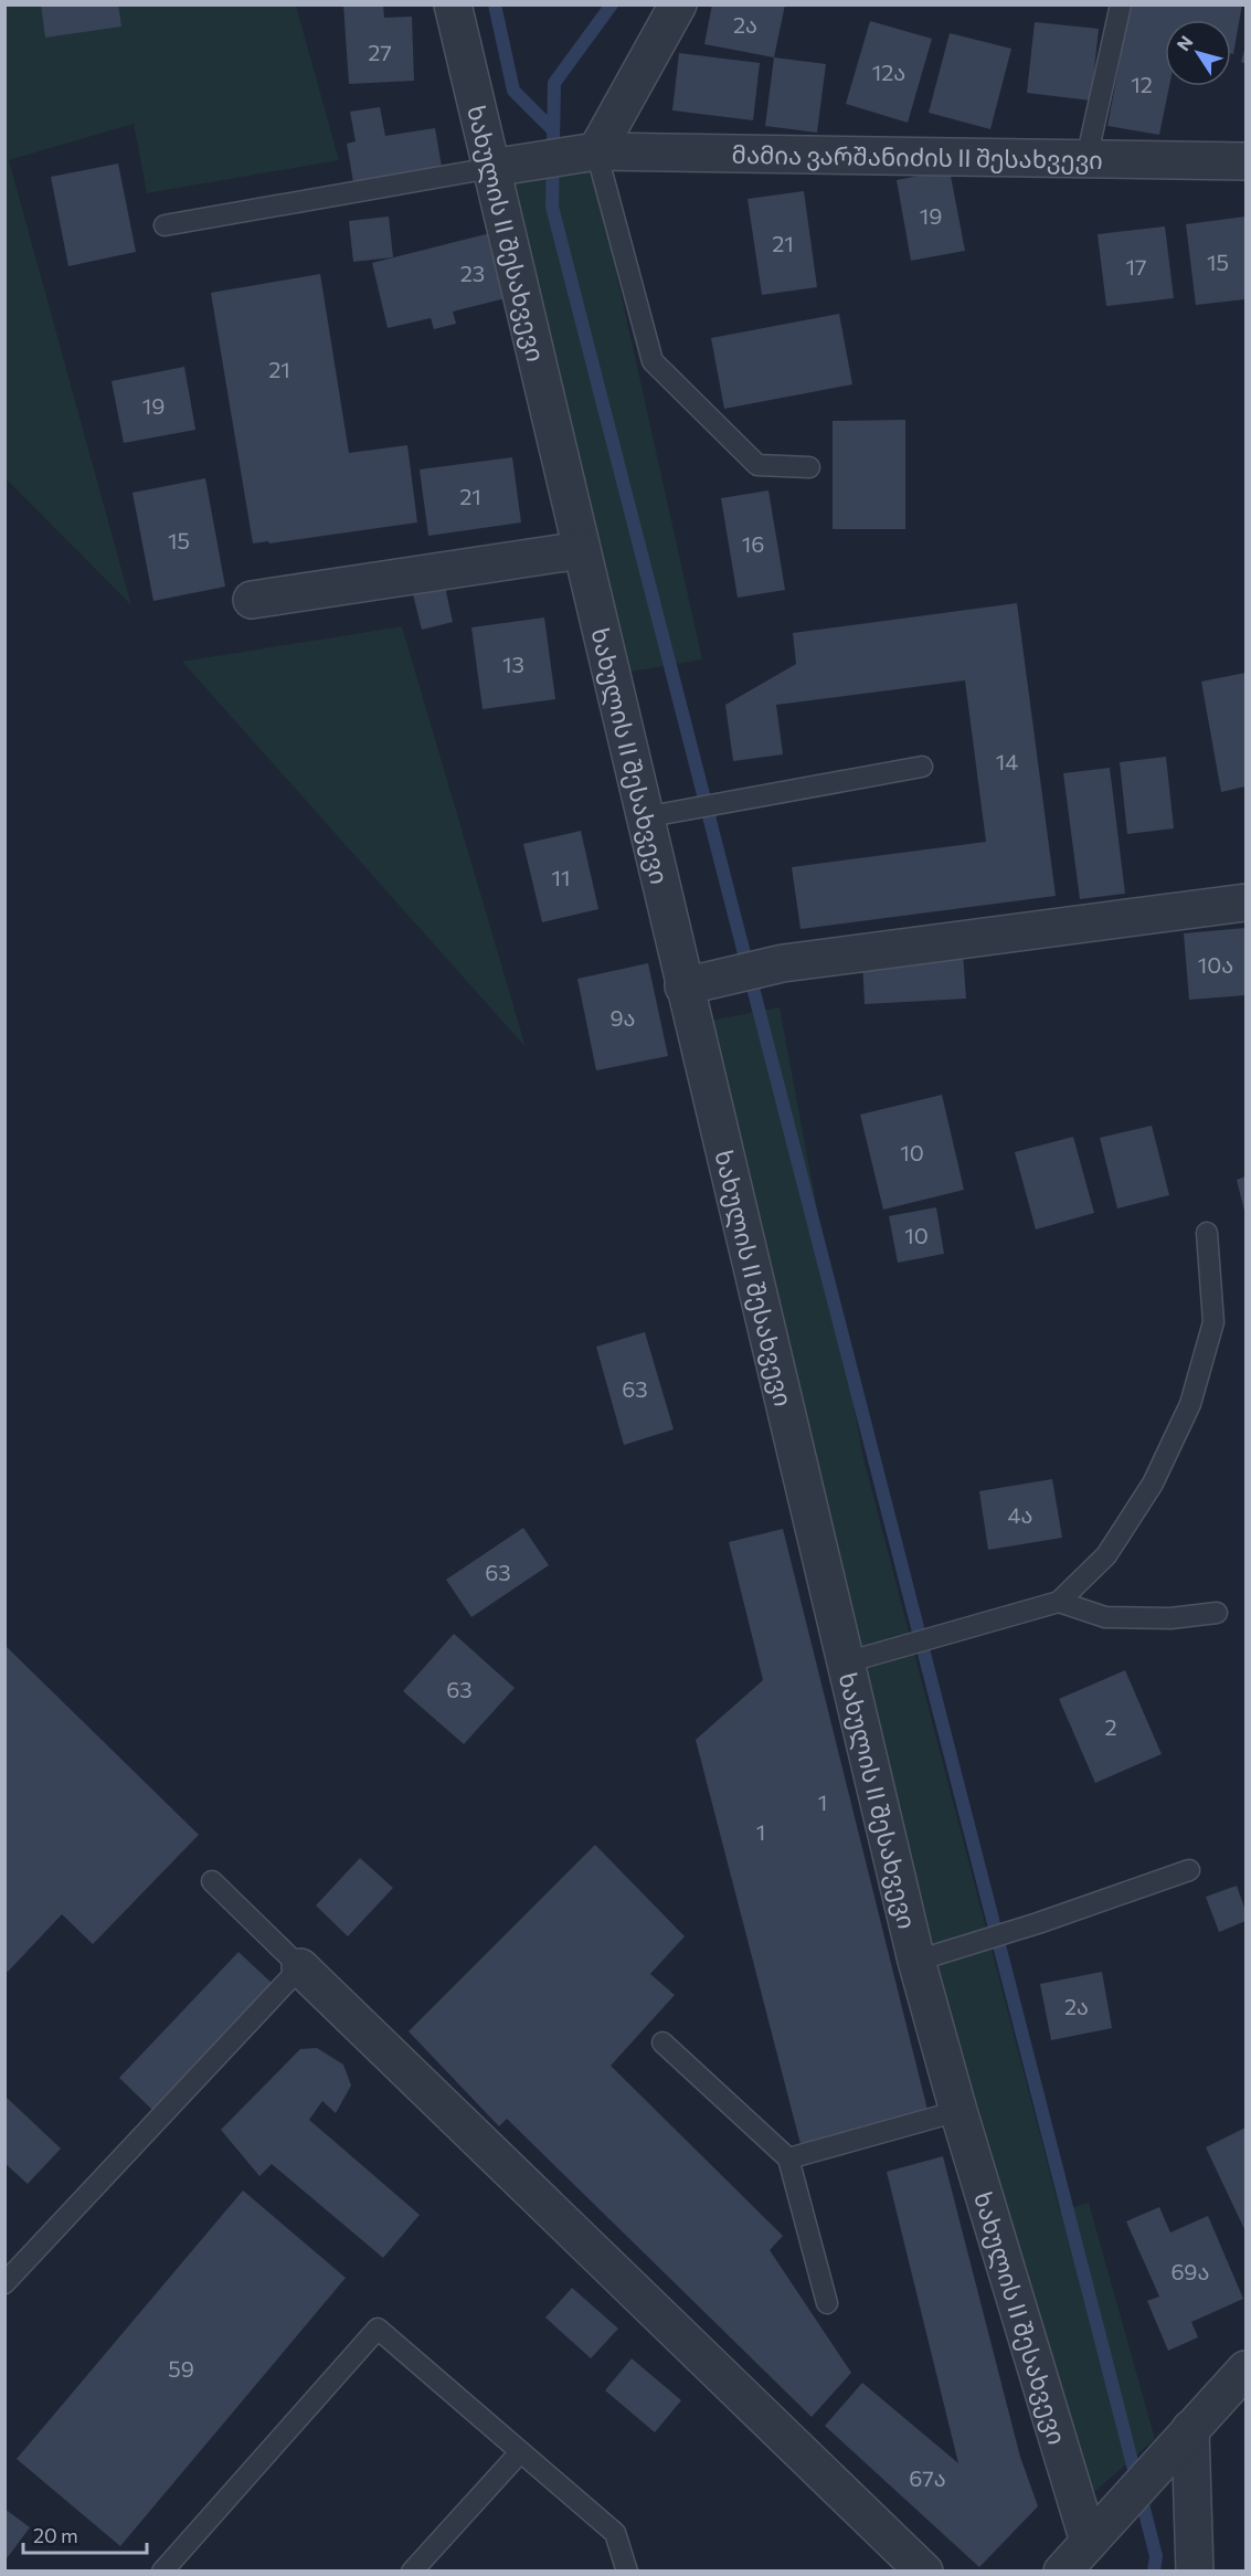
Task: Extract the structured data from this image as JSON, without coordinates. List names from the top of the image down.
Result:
{
  "streets": {
    "street": ["მამია ვარშანიძის II შესახვევი", "ხახულის II შესახვევი"]
  },
  "crossings": [
    ["მამია ვარშანიძის II შესახვევი", "ხახულის II შესახვევი"]
  ],
  "house_numbers": [
    "2ა",
    "27",
    "12ა",
    "12",
    "19",
    "21",
    "15",
    "17",
    "23",
    "21",
    "19",
    "21",
    "15",
    "16",
    "13",
    "14",
    "11",
    "10ა",
    "9ა",
    "10",
    "10",
    "63",
    "4ა",
    "63",
    "63",
    "2",
    "1",
    "1",
    "2ა",
    "69ა",
    "59",
    "67ა"
  ],
  "scale_bar": "20 m",
  "north": "top left"
}
